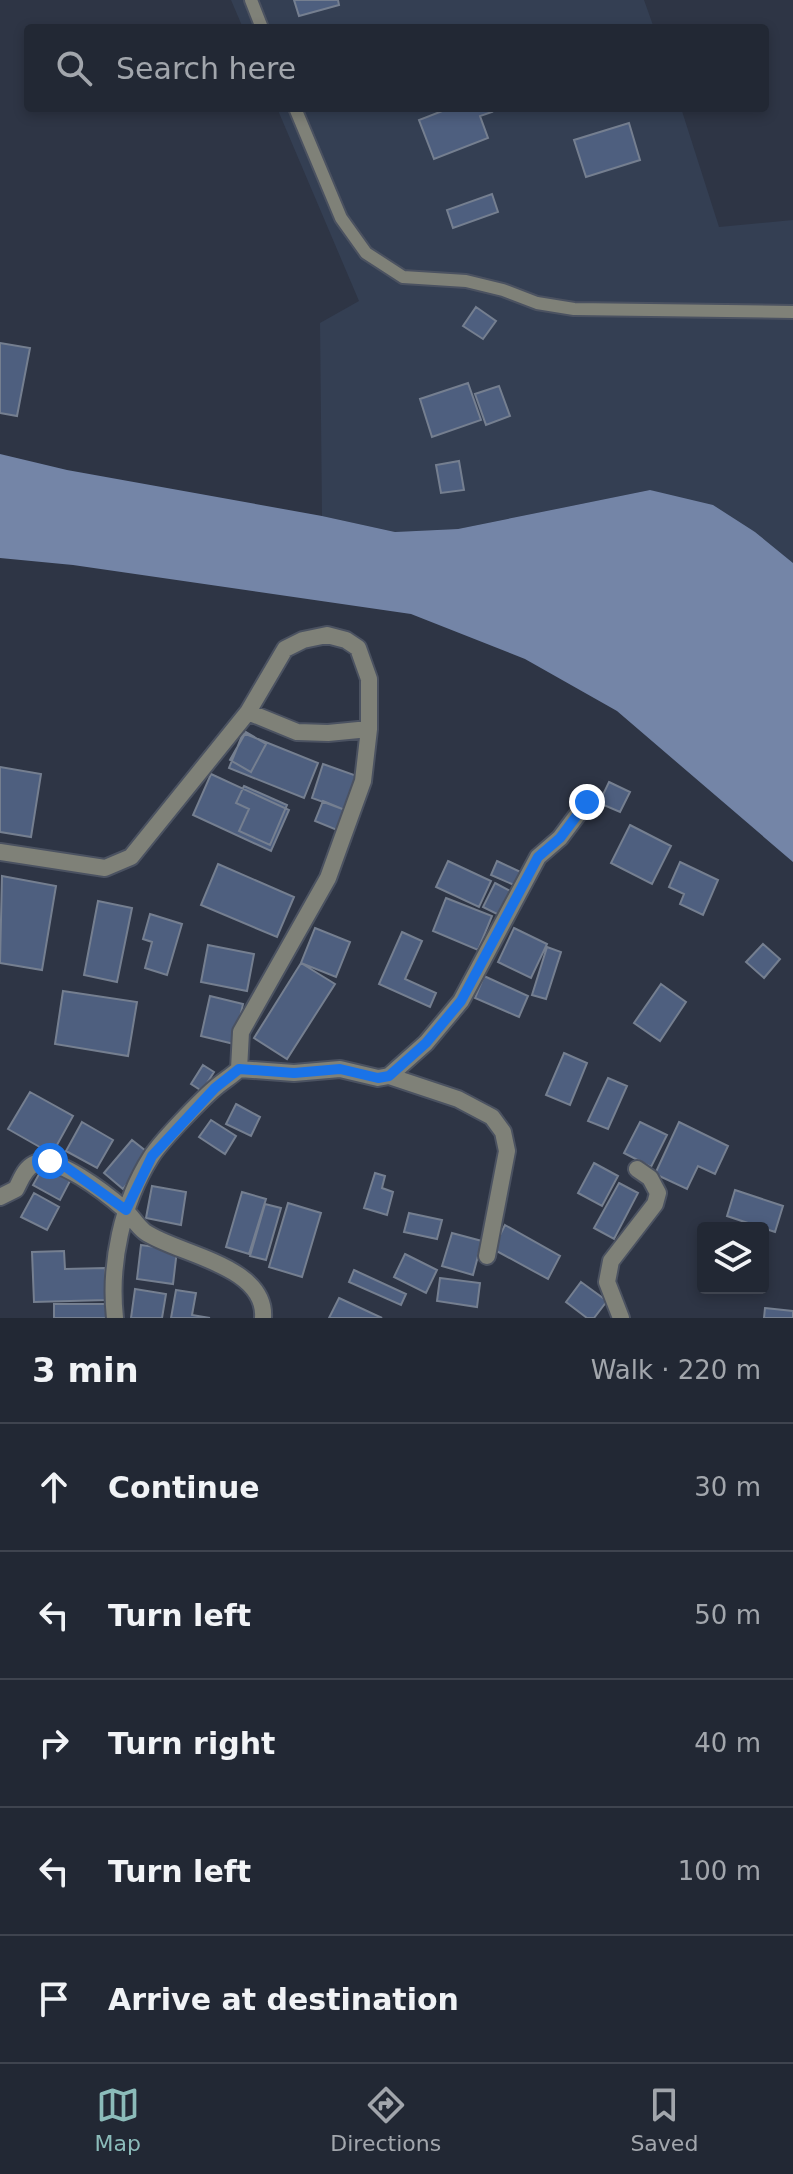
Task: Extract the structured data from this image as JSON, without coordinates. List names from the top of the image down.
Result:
{
  "page": {
    "search": "Search here",
    "heading": ["3 min", "Walk · 220 m"],
    "list": [
      ["Continue", "30 m"],
      ["Turn left", "50 m"],
      ["Turn right", "40 m"],
      ["Turn left", "100 m"],
      "Arrive at destination"
    ],
    "nav": ["Map", "Directions", "Saved"]
  }
}
